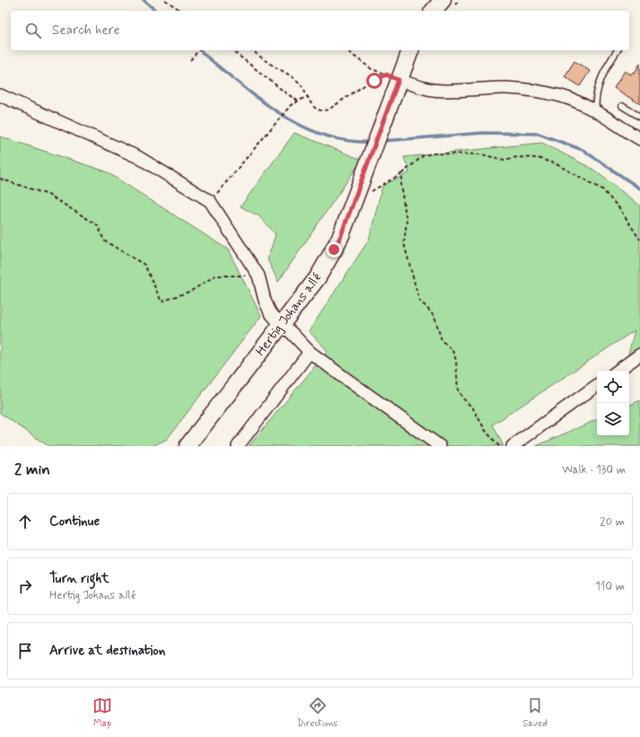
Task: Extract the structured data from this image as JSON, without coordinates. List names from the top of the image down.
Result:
{
  "streets": {
    "street": ["Hertig Johans allé"]
  },
  "page": {
    "search": "Search here",
    "heading": ["2 min", "Walk · 130 m"],
    "list": [
      ["Continue", "20 m"],
      ["Turn right", "Hertig Johans allé", "110 m"],
      "Arrive at destination"
    ],
    "nav": ["Map", "Directions", "Saved"]
  }
}
